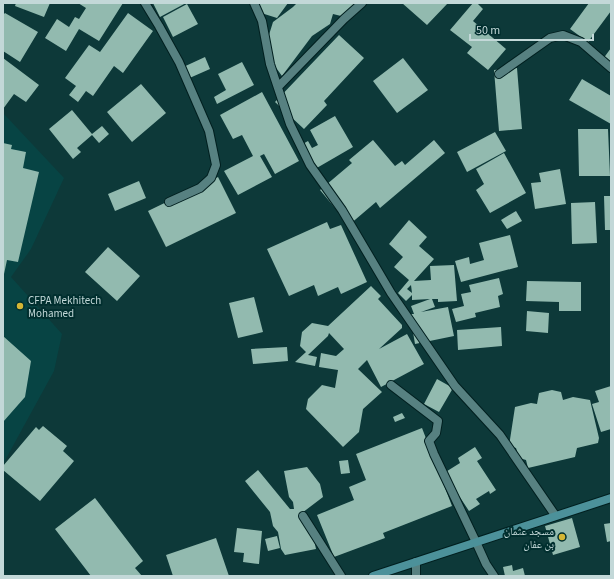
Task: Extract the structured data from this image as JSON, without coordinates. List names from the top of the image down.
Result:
{
  "places": ["CFPA Mekhitech Mohamed", "مسجد عثمان بن عفان"],
  "scale_bar": "50 m"
}
